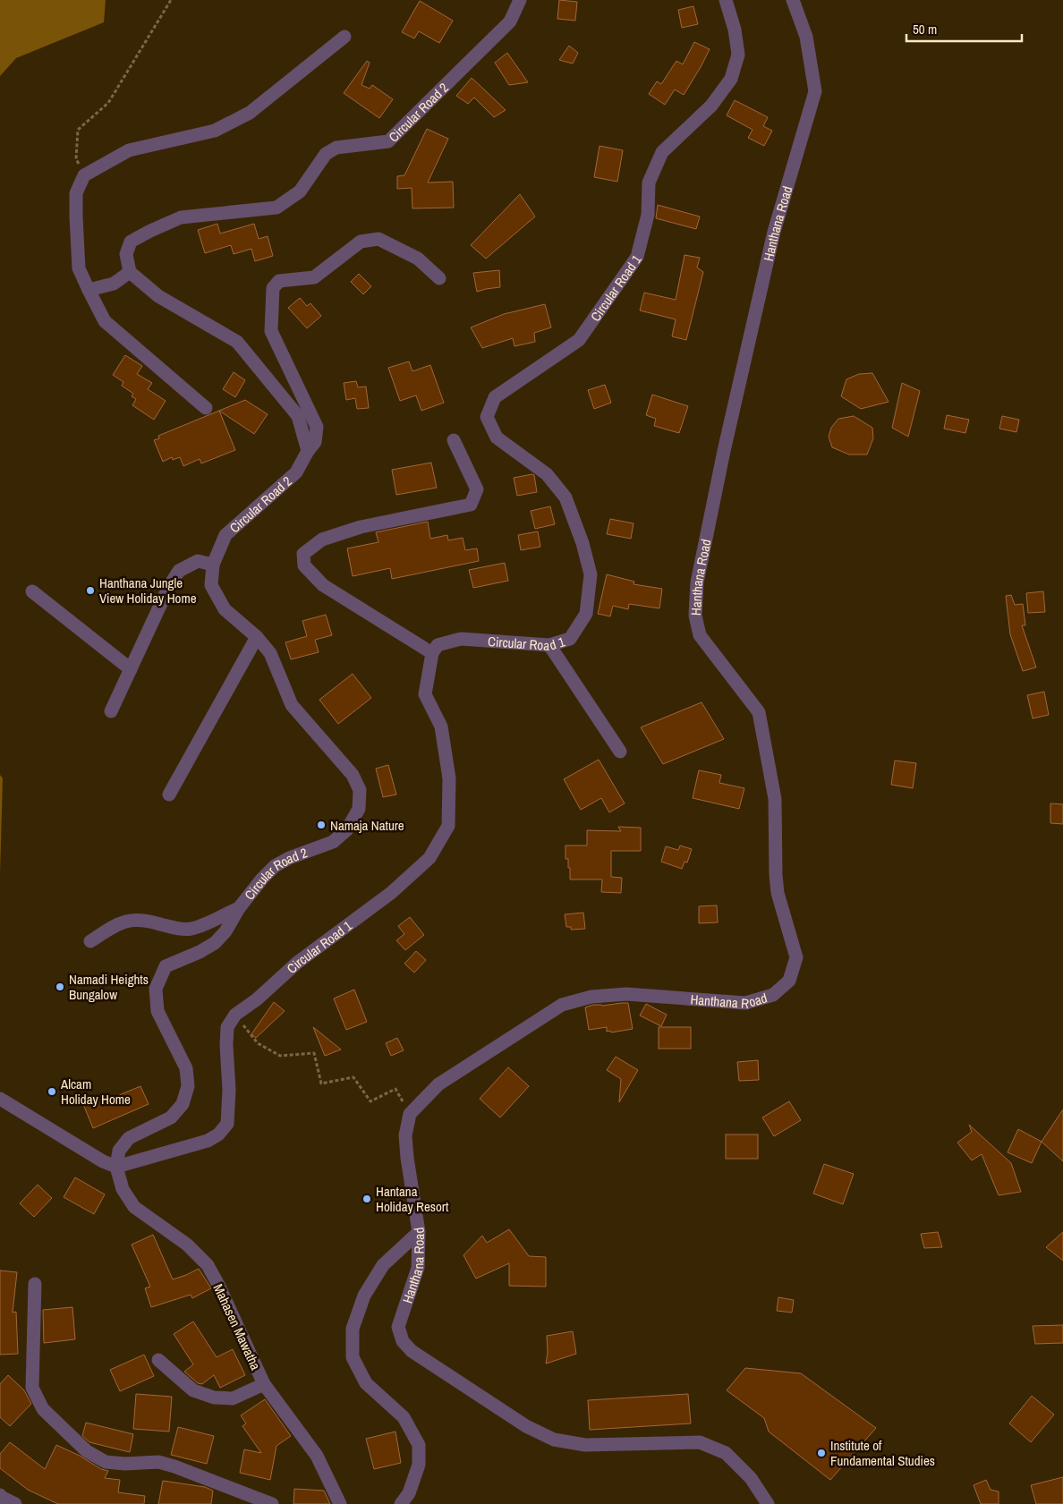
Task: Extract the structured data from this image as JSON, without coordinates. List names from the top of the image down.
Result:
{
  "streets": {
    "street": [
      "Circular Road 2",
      "Hanthana Road",
      "Circular Road 1",
      "Mahasen Mawatha"
    ]
  },
  "crossings": [
    ["Circular Road 2", "Mahasen Mawatha"]
  ],
  "places": [
    "Hanthana Jungle View Holiday Home",
    "Namaja Nature",
    "Namadi Heights Bungalow",
    "Alcam Holiday Home",
    "Hantana Holiday Resort",
    "Institute of Fundamental Studies"
  ],
  "scale_bar": "50 m"
}
